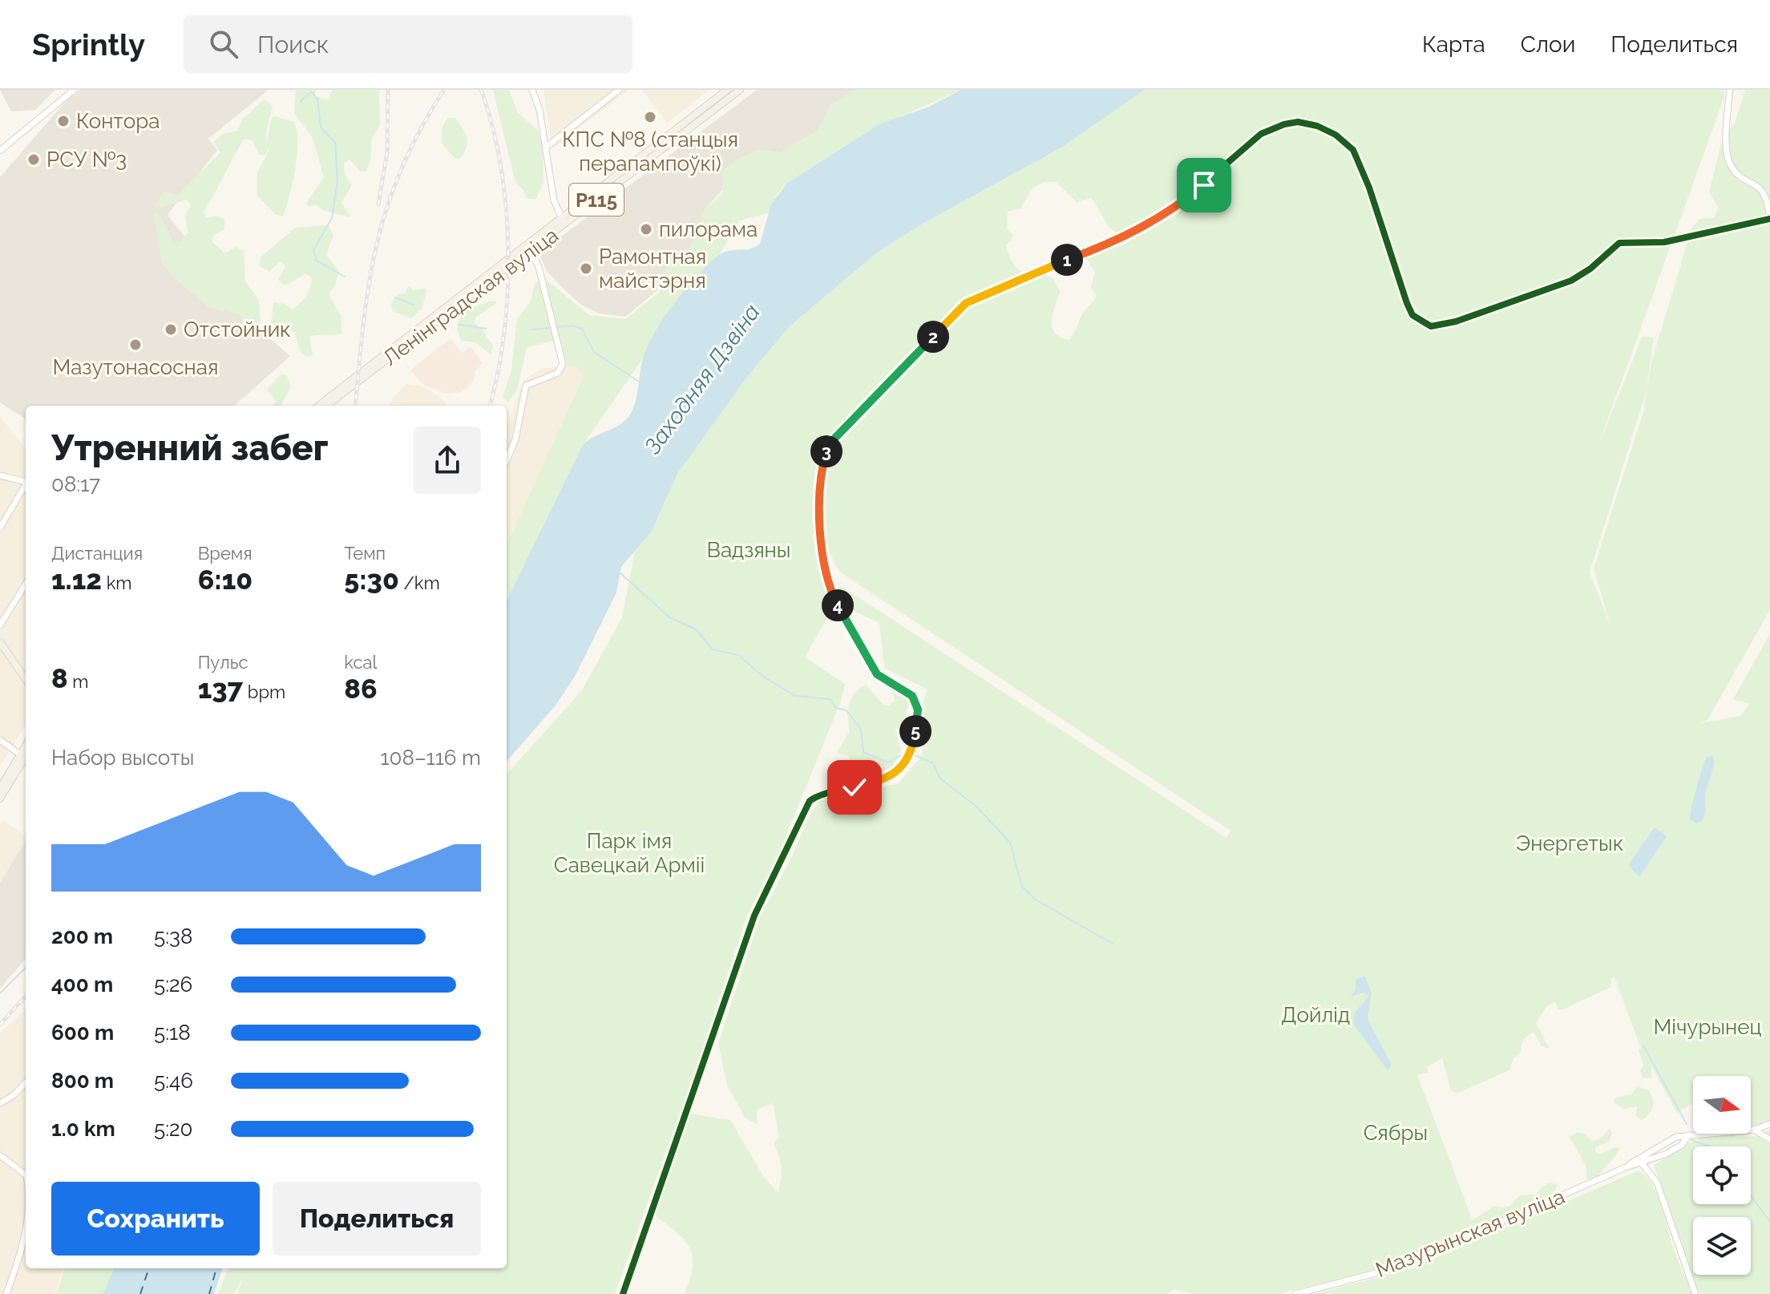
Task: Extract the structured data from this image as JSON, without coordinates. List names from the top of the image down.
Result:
{
  "streets": {
    "main road": ["Р115", "Ленінградская вуліца"],
    "street": ["Мазурынская вуліца"]
  },
  "water": ["Заходняя Дзвіна"],
  "parks": [
    "Вадзяны",
    "Парк імя Савецкай Арміі",
    "Энергетык",
    "Дойлід",
    "Мічурынец",
    "Сябры"
  ],
  "places": [
    "КПС №8 (станцыя перапампоўкі)",
    "Контора",
    "РСУ №3",
    "пилорама",
    "Рамонтная майстэрня",
    "Отстойник",
    "Мазутонасосная"
  ],
  "north": "right",
  "page": {
    "header": "Sprintly",
    "search": "Поиск",
    "nav": ["Карта", "Слои", "Поделиться"],
    "pins": [
      "1",
      "2",
      "3",
      "4",
      "5"
    ],
    "heading": ["Утренний забег", "08:17"],
    "stats": [
      ["Дистанция", "1.12 km"],
      ["Время", "6:10"],
      ["Темп", "5:30 /km"],
      ["8 m"],
      ["Пульс", "137 bpm"],
      ["kcal", "86"]
    ],
    "chart": ["Набор высоты", "108–116 m"],
    "list": [
      {
        "name": "200 m",
        "note": "5:38"
      },
      {
        "name": "400 m",
        "note": "5:26"
      },
      {
        "name": "600 m",
        "note": "5:18"
      },
      {
        "name": "800 m",
        "note": "5:46"
      },
      {
        "name": "1.0 km",
        "note": "5:20"
      }
    ],
    "buttons": ["Сохранить", "Поделиться"]
  }
}
